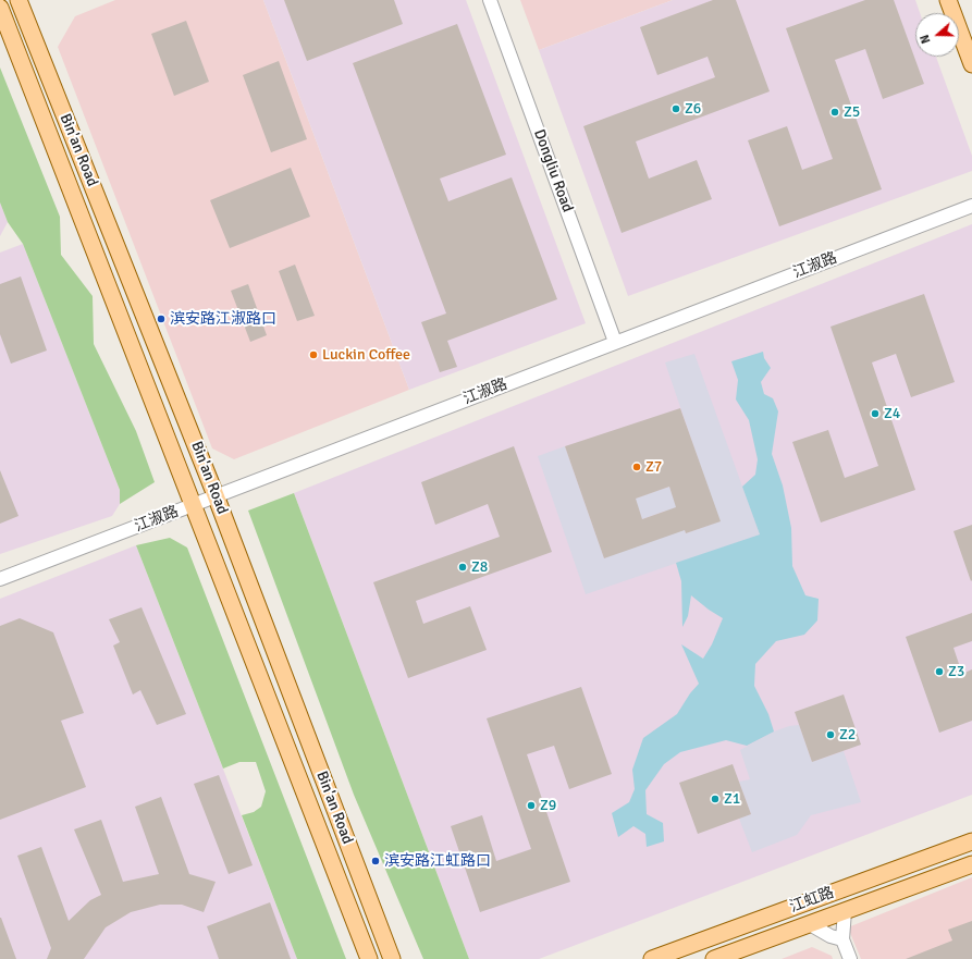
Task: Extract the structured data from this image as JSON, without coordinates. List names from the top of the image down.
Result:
{
  "streets": {
    "main road": ["Bin'an Road", "江虹路"],
    "street": ["Dongliu Road", "江淑路"]
  },
  "crossings": [
    ["Bin'an Road", "江淑路"],
    ["Dongliu Road", "江淑路"]
  ],
  "places": [
    "Z6",
    "Z5",
    "滨安路江淑路口",
    "Luckin Coffee",
    "Z4",
    "Z7",
    "Z8",
    "Z3",
    "Z2",
    "Z1",
    "Z9",
    "滨安路江虹路口"
  ],
  "north": "left"
}
